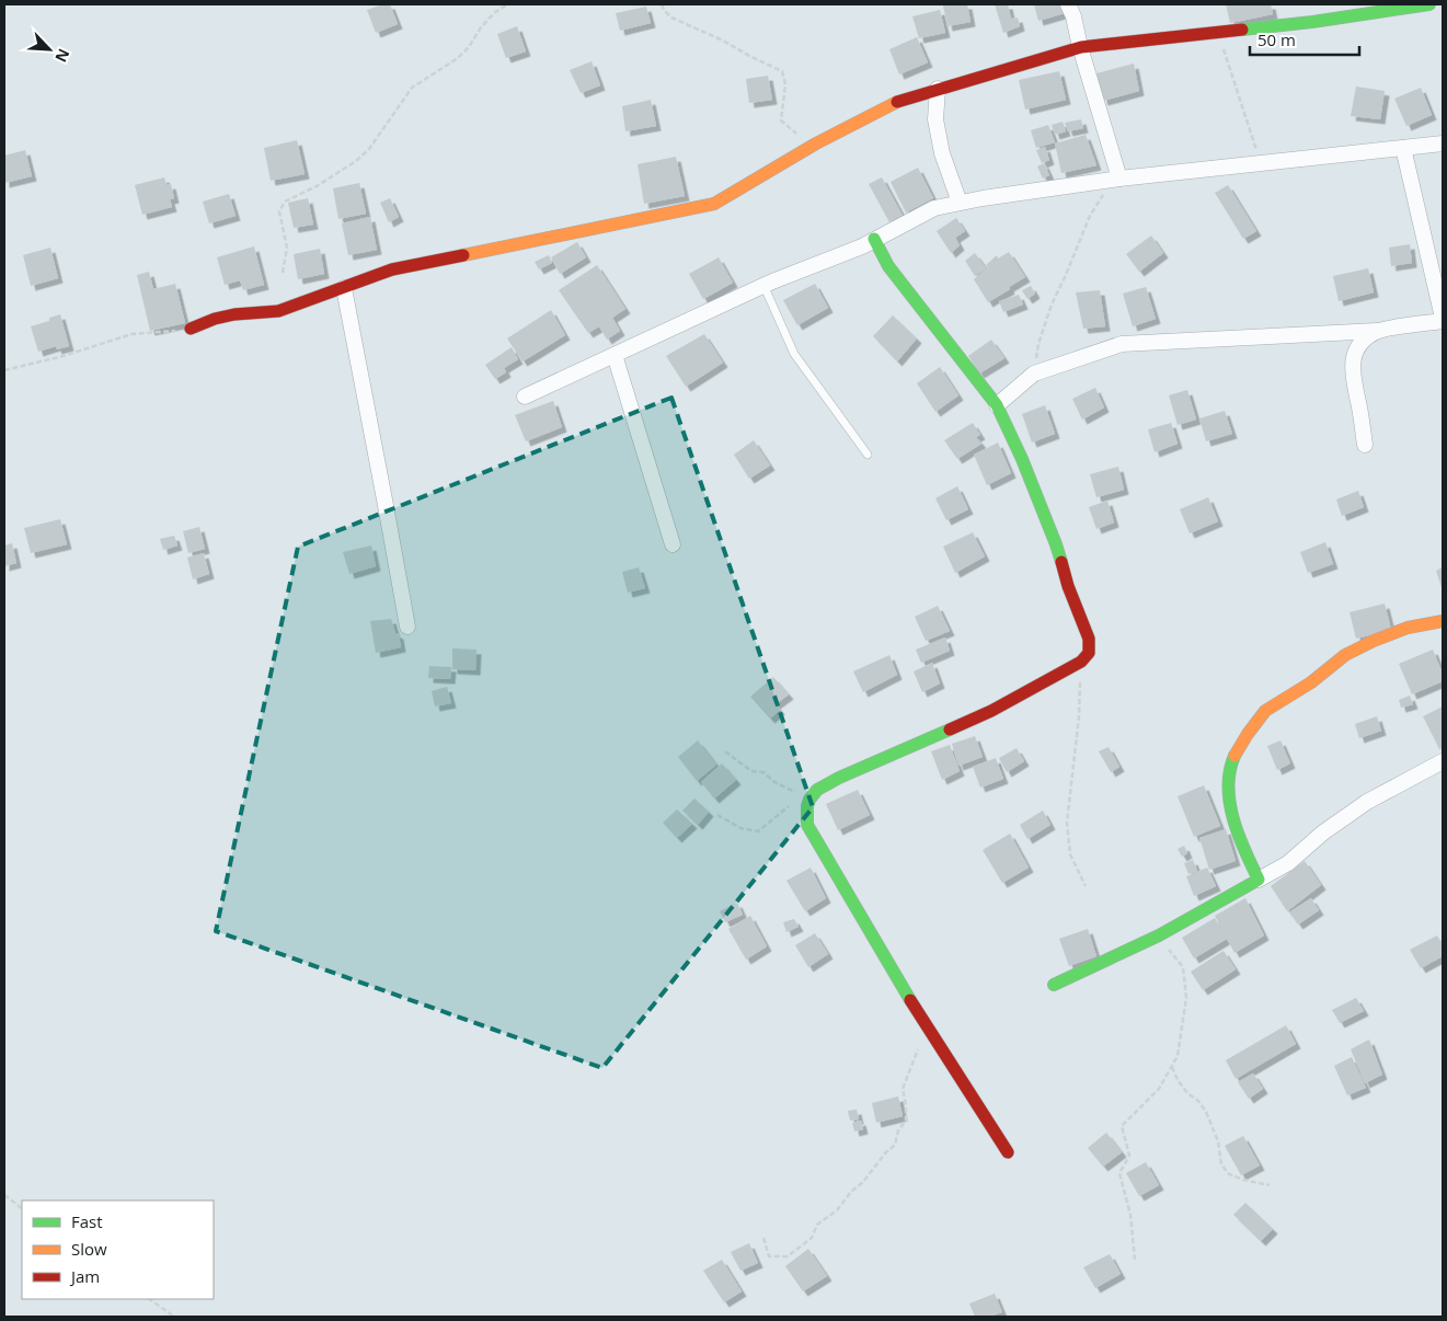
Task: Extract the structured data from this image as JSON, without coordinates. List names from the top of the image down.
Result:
{
  "legend": ["Fast", "Slow", "Jam"],
  "scale_bar": "50 m",
  "north": "bottom right"
}
